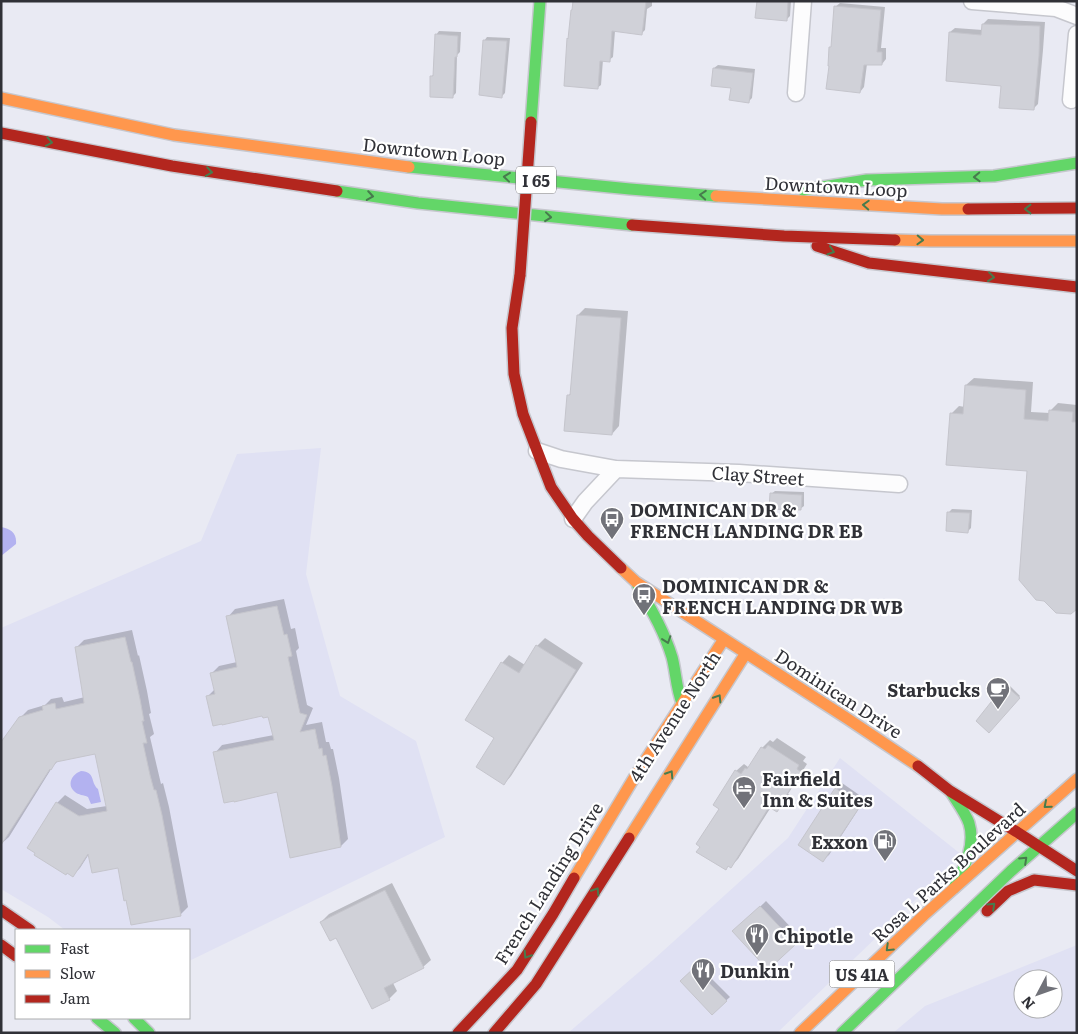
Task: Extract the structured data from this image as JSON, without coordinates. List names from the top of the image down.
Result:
{
  "streets": {
    "main road": [
      "Downtown Loop",
      "I 65",
      "Dominican Drive",
      "4th Avenue North",
      "Rosa L Parks Boulevard",
      "French Landing Drive",
      "US 41A"
    ],
    "street": ["Clay Street"]
  },
  "crossings": [
    ["Clay Street", "Dominican Drive"],
    ["Dominican Drive", "4th Avenue North"],
    ["Dominican Drive", "Rosa L Parks Boulevard"],
    ["Dominican Drive", "US 41A"],
    ["4th Avenue North", "French Landing Drive"]
  ],
  "one_way": ["French Landing Drive"],
  "places": {
    "bus stop": ["DOMINICAN DR & FRENCH LANDING DR EB", "DOMINICAN DR & FRENCH LANDING DR WB"],
    "cafe": ["Starbucks"],
    "hotel": ["Fairfield Inn & Suites"],
    "fuel station": ["Exxon"],
    "restaurant": ["Chipotle", "Dunkin'"]
  },
  "legend": ["Fast", "Slow", "Jam"],
  "north": "bottom left"
}
